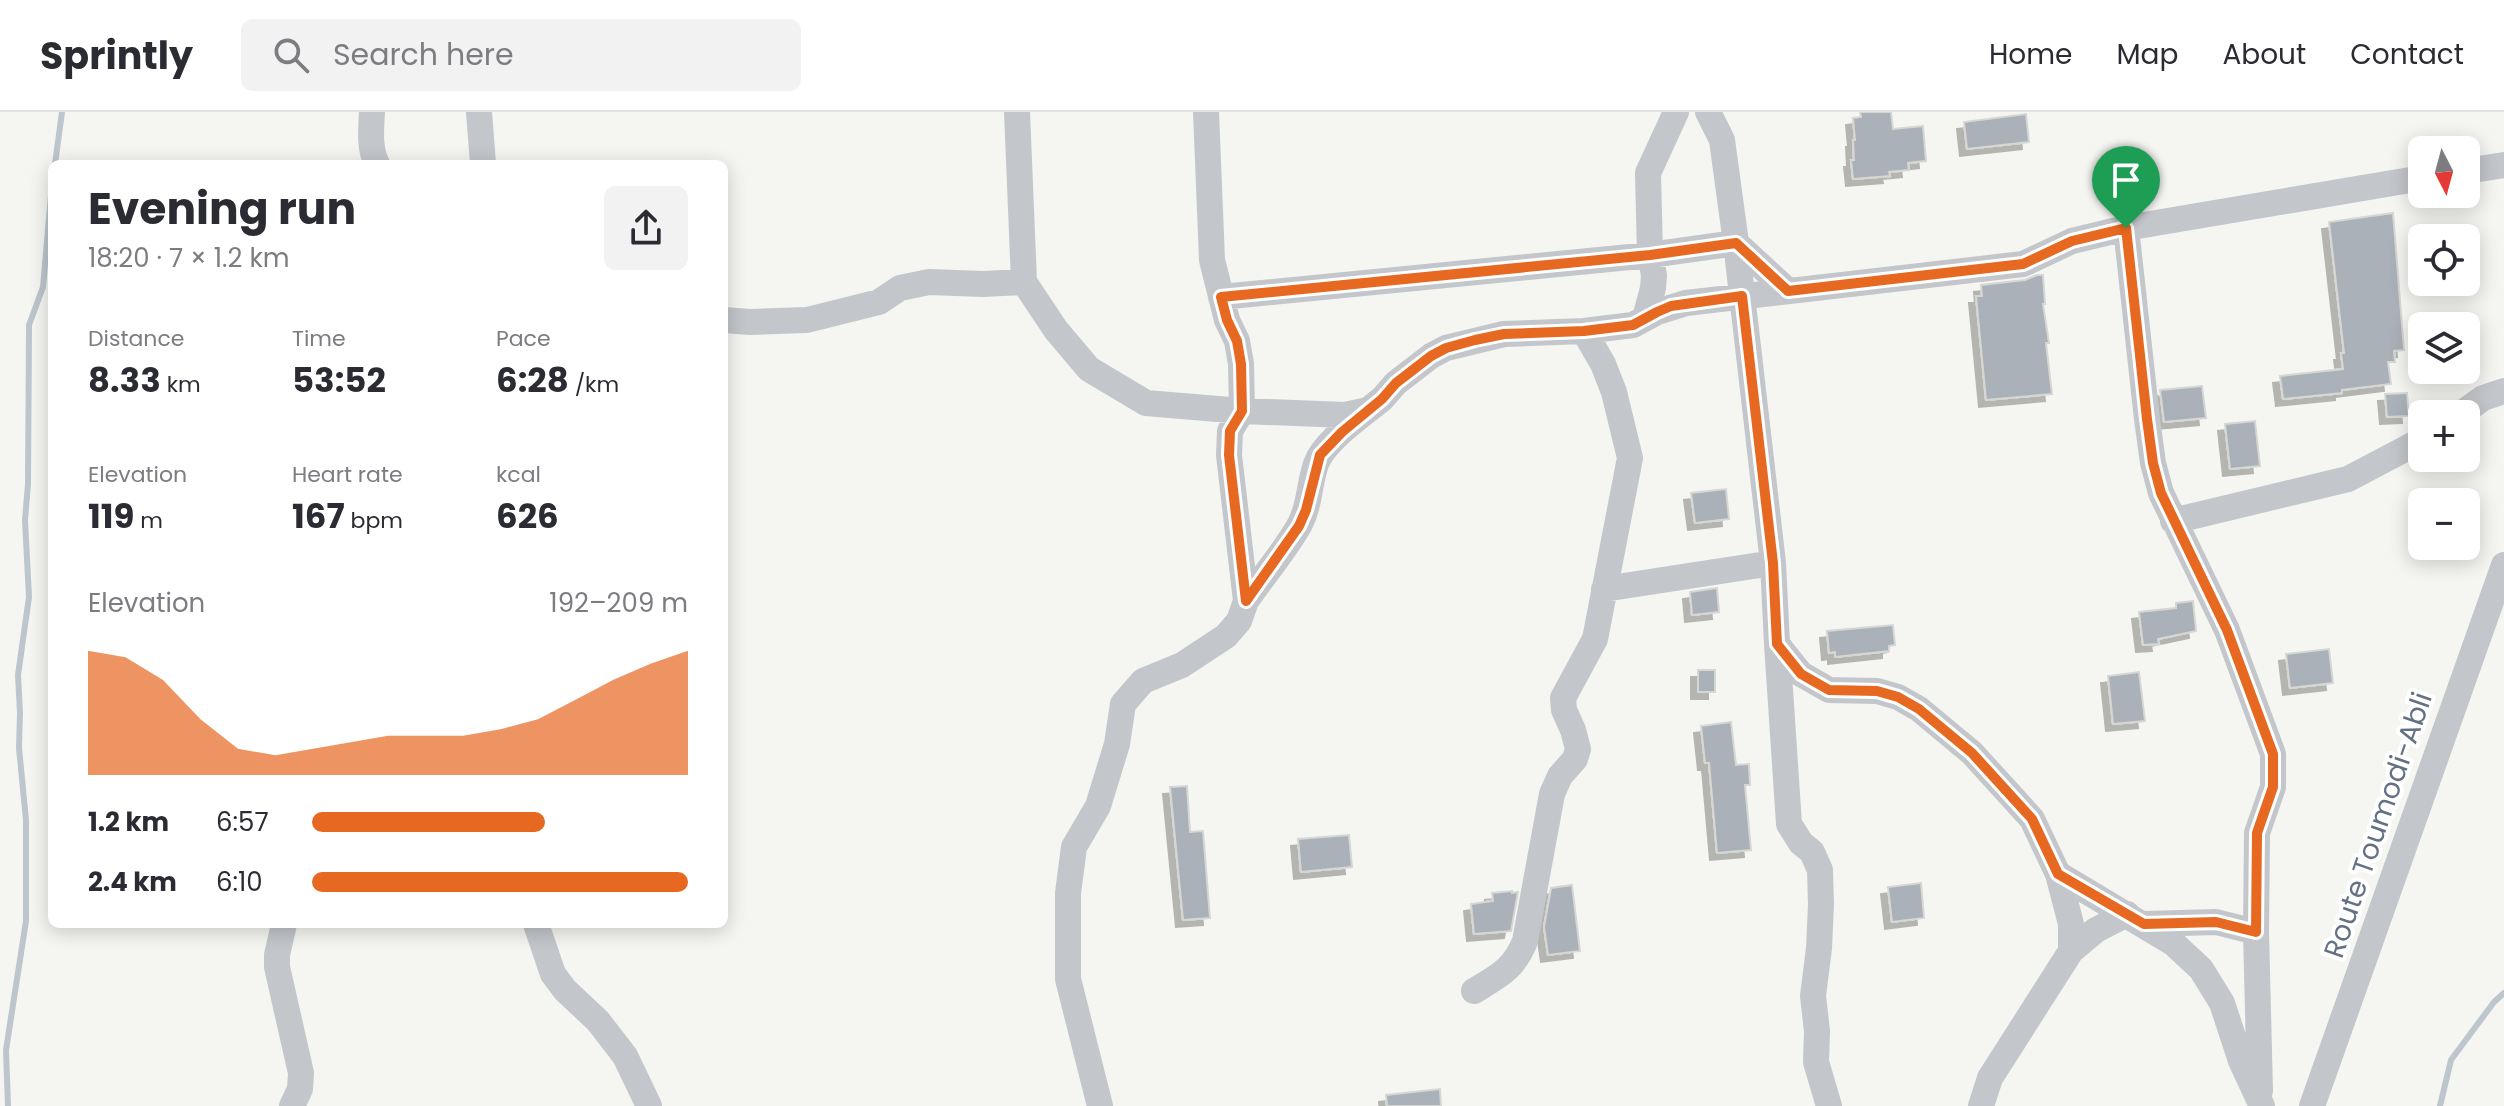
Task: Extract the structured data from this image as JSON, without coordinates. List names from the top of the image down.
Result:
{
  "streets": {
    "street": ["Route Toumodi-Abli"]
  },
  "north": "bottom",
  "page": {
    "header": "Sprintly",
    "search": "Search here",
    "nav": [
      "Home",
      "Map",
      "About",
      "Contact"
    ],
    "map_buttons": ["+", "−"],
    "heading": ["Evening run", "18:20 · 7 × 1.2 km"],
    "stats": [
      ["Distance", "8.33 km"],
      ["Time", "53:52"],
      ["Pace", "6:28 /km"],
      ["Elevation", "119 m"],
      ["Heart rate", "167 bpm"],
      ["kcal", "626"]
    ],
    "chart": ["Elevation", "192–209 m"],
    "list": [
      {
        "name": "1.2 km",
        "note": "6:57"
      },
      {
        "name": "2.4 km",
        "note": "6:10"
      }
    ]
  }
}
